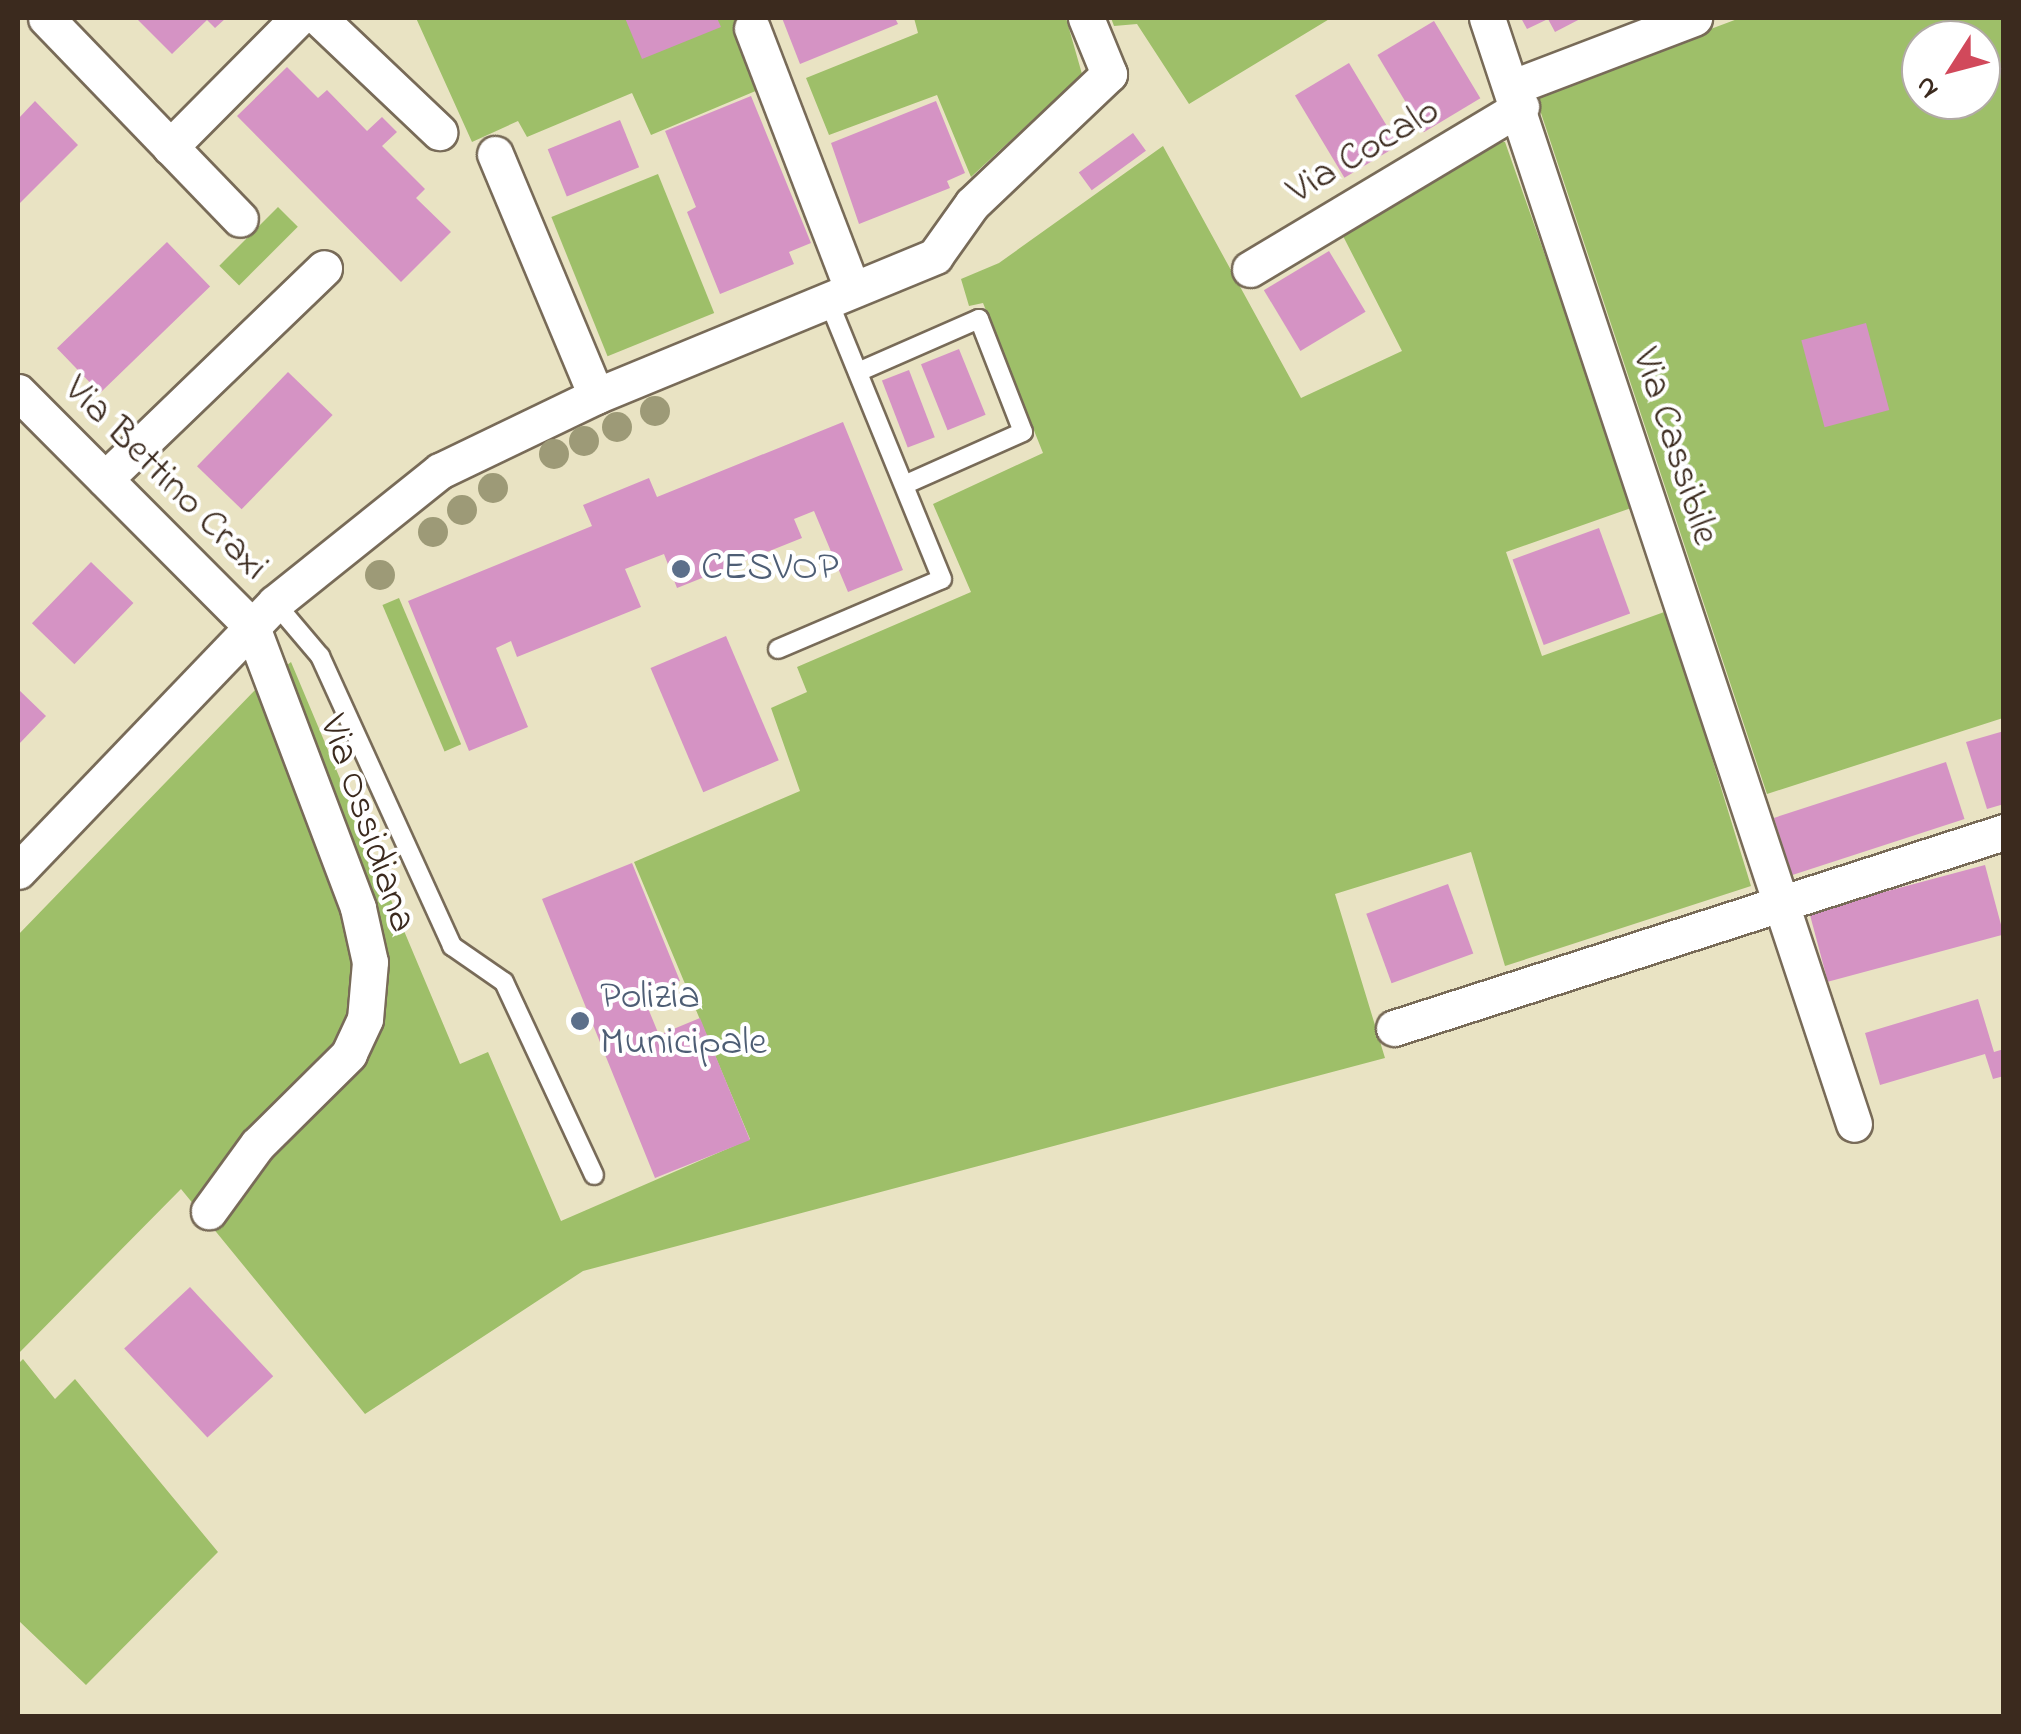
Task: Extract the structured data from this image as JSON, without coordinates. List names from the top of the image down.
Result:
{
  "streets": {
    "street": [
      "Via Cocalo",
      "Via Cassibile",
      "Via Bettino Craxi",
      "Via Ossidiana"
    ]
  },
  "crossings": [
    ["Via Cocalo", "Via Cassibile"],
    ["Via Bettino Craxi", "Via Ossidiana"]
  ],
  "places": ["CESVOP", "Polizia Municipale"],
  "north": "bottom left"
}
